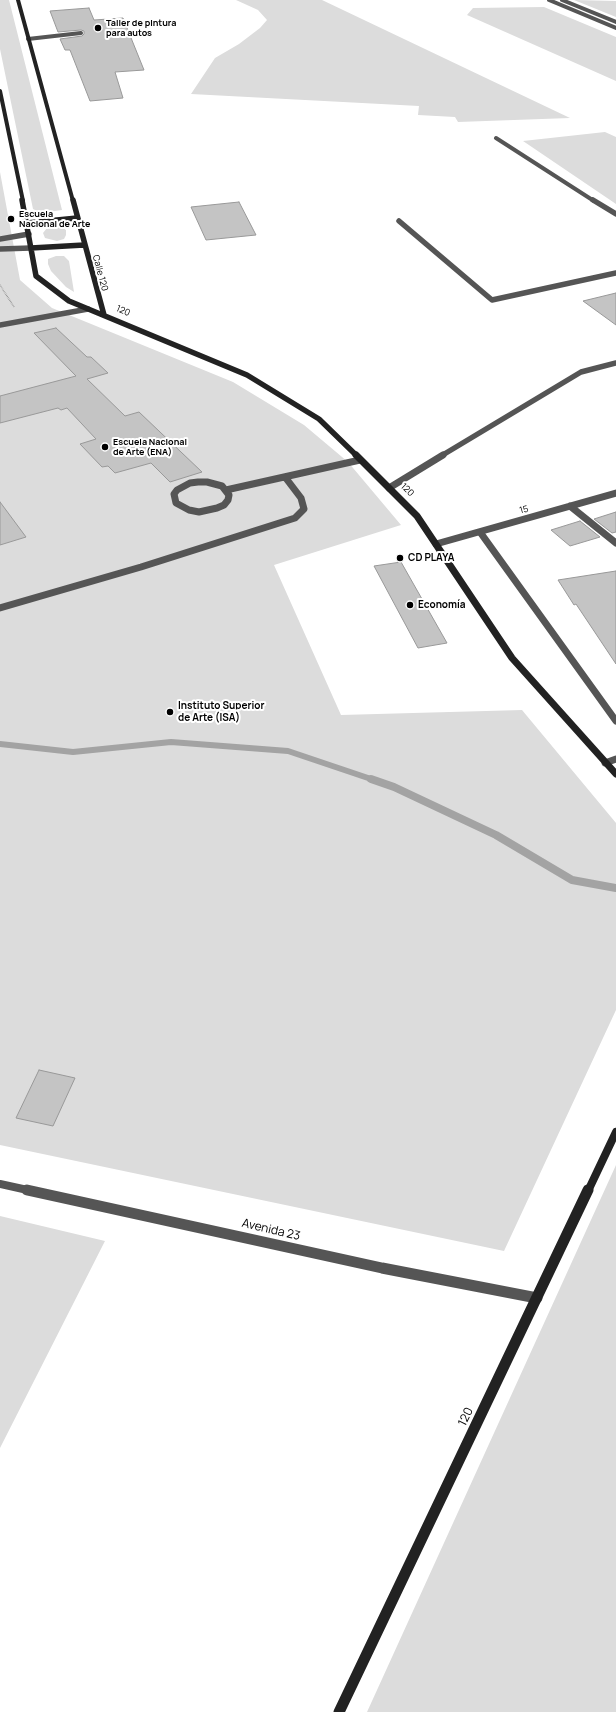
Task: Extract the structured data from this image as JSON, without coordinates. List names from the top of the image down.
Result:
{
  "streets": {
    "main road": ["Calle 120", "120"],
    "street": ["15", "Avenida 23"]
  },
  "crossings": [
    ["Calle 120", "120"],
    ["120", "15"],
    ["120", "Avenida 23"]
  ],
  "places": [
    "Taller de pintura para autos",
    "Escuela Nacional de Arte",
    "Escuela Nacional de Arte (ENA)",
    "CD PLAYA",
    "Economía",
    "Instituto Superior de Arte (ISA)"
  ]
}
